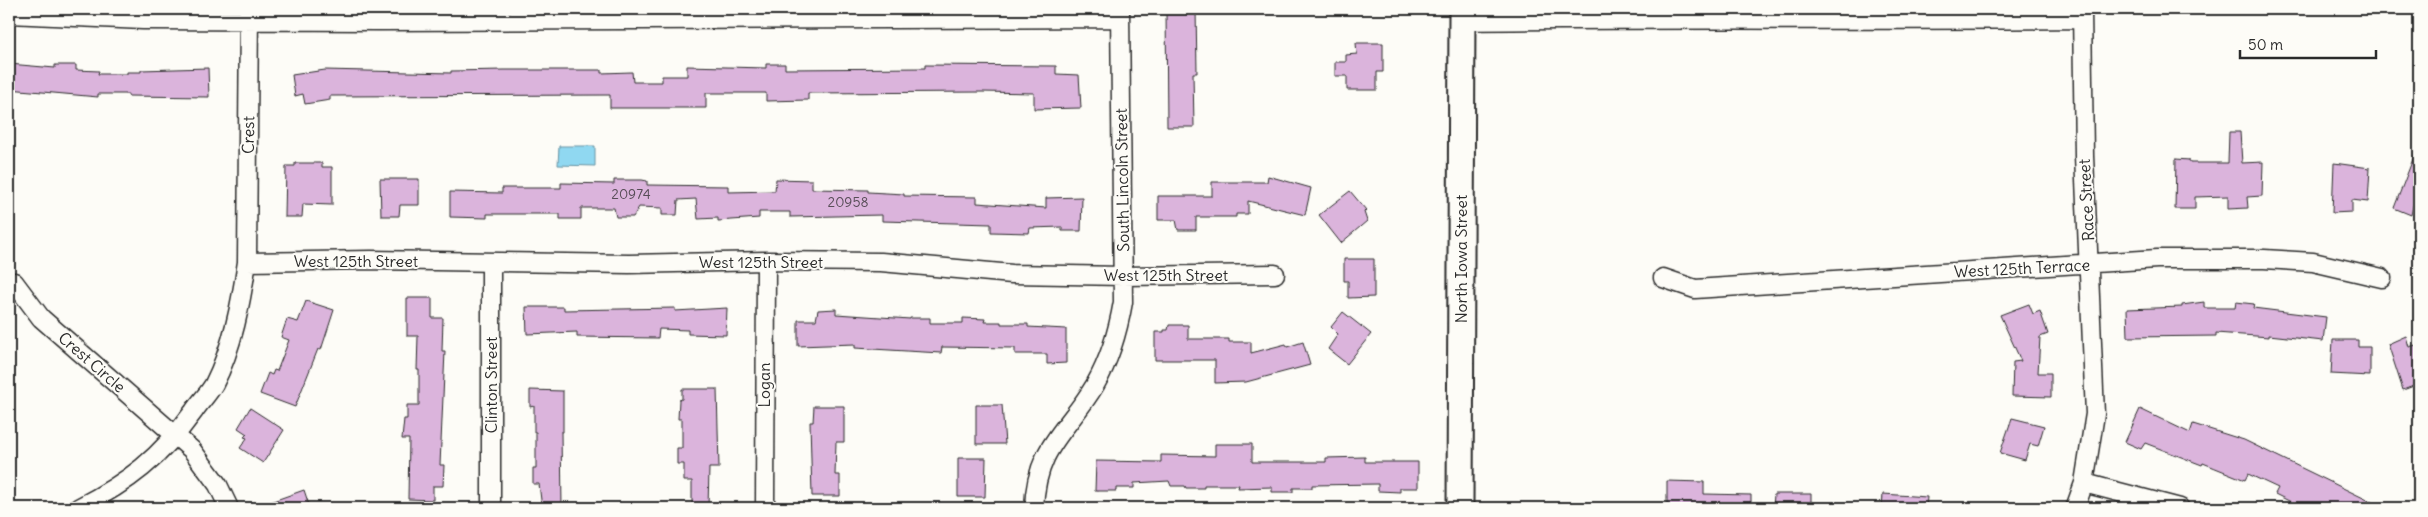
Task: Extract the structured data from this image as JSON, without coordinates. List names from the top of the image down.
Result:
{
  "streets": {
    "street": [
      "Crest",
      "South Lincoln Street",
      "Race Street",
      "North Iowa Street",
      "West 125th Street",
      "West 125th Terrace",
      "Crest Circle",
      "Clinton Street",
      "Logan"
    ]
  },
  "crossings": [
    ["Crest", "West 125th Street"],
    ["Crest", "Crest Circle"],
    ["South Lincoln Street", "West 125th Street"],
    ["Race Street", "West 125th Terrace"],
    ["West 125th Street", "Clinton Street"],
    ["West 125th Street", "Logan"]
  ],
  "house_numbers": ["20974", "20958"],
  "scale_bar": "50 m"
}
